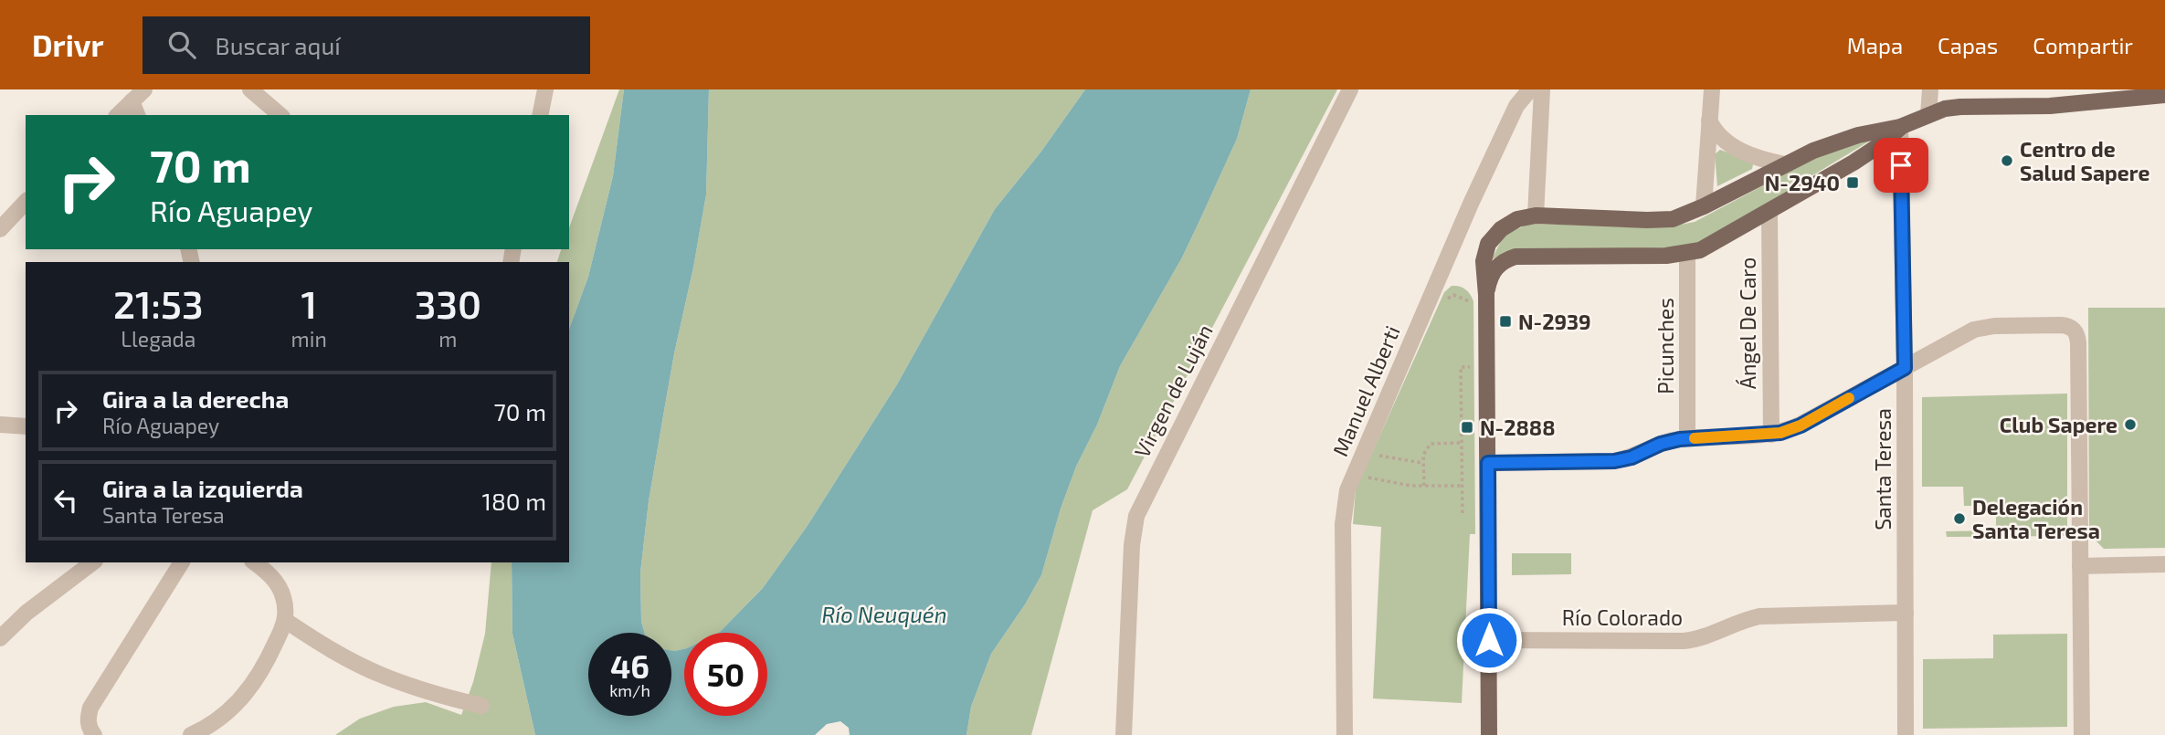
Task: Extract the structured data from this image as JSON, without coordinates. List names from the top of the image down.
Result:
{
  "streets": {
    "street": [
      "Ángel De Caro",
      "Picunches",
      "Virgen de Luján",
      "Manuel Alberti",
      "Santa Teresa",
      "Río Colorado"
    ]
  },
  "crossings": [
    ["Santa Teresa", "Río Colorado"]
  ],
  "water": ["Río Neuquén"],
  "places": {
    "other": ["Centro de Salud Sapere", "Club Sapere", "Delegación Santa Teresa"],
    "transit": ["N-2940", "N-2939", "N-2888"]
  },
  "page": {
    "header": "Drivr",
    "search": "Buscar aquí",
    "nav": ["Mapa", "Capas", "Compartir"],
    "turn": ["70 m", "Río Aguapey"],
    "eta": [
      "21:53",
      "Llegada",
      "1",
      "min",
      "330",
      "m"
    ],
    "list": [
      {
        "name": "Gira a la derecha",
        "note": "Río Aguapey",
        "value": "70 m"
      },
      {
        "name": "Gira a la izquierda",
        "note": "Santa Teresa",
        "value": "180 m"
      }
    ],
    "speed": "46 km/h",
    "limit": "50"
  }
}
